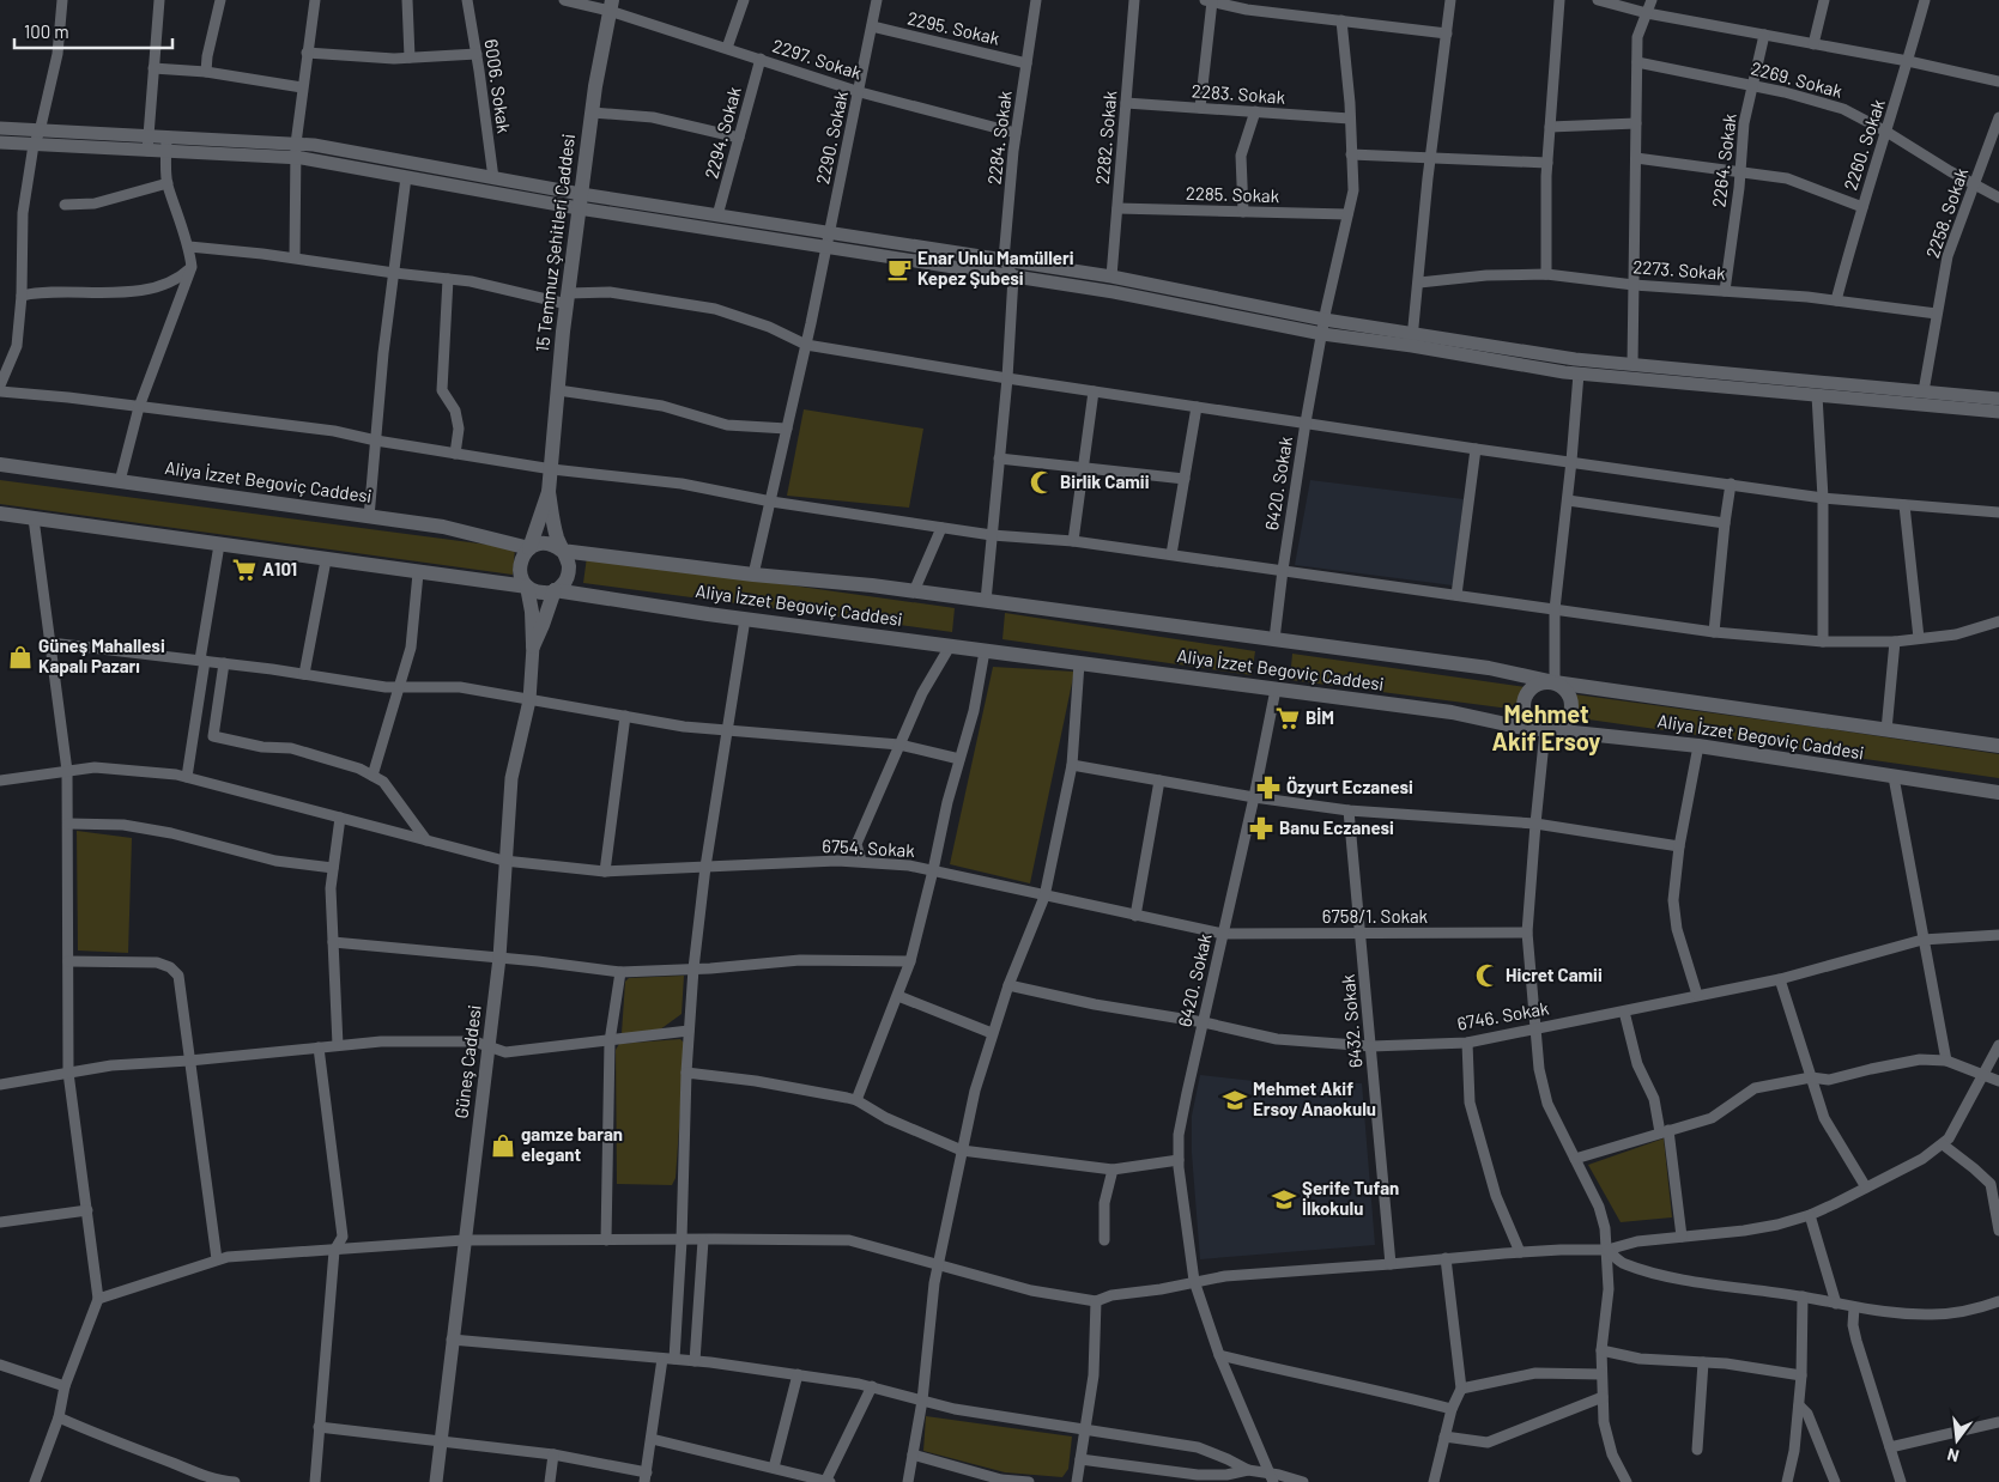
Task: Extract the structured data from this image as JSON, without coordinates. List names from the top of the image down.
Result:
{
  "streets": {
    "main road": ["15 Temmuz Şehitleri Caddesi", "Aliya İzzet Begoviç Caddesi"],
    "street": [
      "2295. Sokak",
      "2297. Sokak",
      "2269. Sokak",
      "6006. Sokak",
      "2283. Sokak",
      "2294. Sokak",
      "2290. Sokak",
      "2284. Sokak",
      "2282. Sokak",
      "2260. Sokak",
      "2264. Sokak",
      "2285. Sokak",
      "2258. Sokak",
      "2273. Sokak",
      "6420. Sokak",
      "6754. Sokak",
      "6758/1. Sokak",
      "6746. Sokak",
      "6432. Sokak",
      "Güneş Caddesi"
    ]
  },
  "crossings": [
    ["2295. Sokak", "2290. Sokak"],
    ["2295. Sokak", "2284. Sokak"],
    ["2297. Sokak", "2294. Sokak"],
    ["2297. Sokak", "2290. Sokak"],
    ["2297. Sokak", "2284. Sokak"],
    ["2297. Sokak", "15 Temmuz Şehitleri Caddesi"],
    ["2269. Sokak", "2260. Sokak"],
    ["2269. Sokak", "2264. Sokak"],
    ["2269. Sokak", "2258. Sokak"],
    ["2283. Sokak", "2282. Sokak"],
    ["2283. Sokak", "6420. Sokak"],
    ["2290. Sokak", "Aliya İzzet Begoviç Caddesi"],
    ["2282. Sokak", "2285. Sokak"],
    ["2260. Sokak", "2273. Sokak"],
    ["2264. Sokak", "2273. Sokak"],
    ["2285. Sokak", "6420. Sokak"],
    ["2258. Sokak", "2273. Sokak"],
    ["Aliya İzzet Begoviç Caddesi", "6420. Sokak"],
    ["6420. Sokak", "6754. Sokak"],
    ["6420. Sokak", "6758/1. Sokak"],
    ["6420. Sokak", "6746. Sokak"],
    ["6754. Sokak", "6758/1. Sokak"],
    ["6754. Sokak", "Güneş Caddesi"],
    ["6758/1. Sokak", "6432. Sokak"],
    ["6746. Sokak", "6432. Sokak"]
  ],
  "districts": ["Mehmet Akif Ersoy"],
  "places": {
    "cafe": ["Enar Unlu Mamülleri Kepez Şubesi"],
    "mosque": ["Birlik Camii", "Hicret Camii"],
    "supermarket": ["A101", "BİM"],
    "shop": ["Güneş Mahallesi Kapalı Pazarı", "gamze baran elegant"],
    "pharmacy": ["Özyurt Eczanesi", "Banu Eczanesi"],
    "school or university": ["Mehmet Akif Ersoy Anaokulu", "Şerife Tufan İlkokulu"]
  },
  "scale_bar": "100 m",
  "north": "bottom"
}
